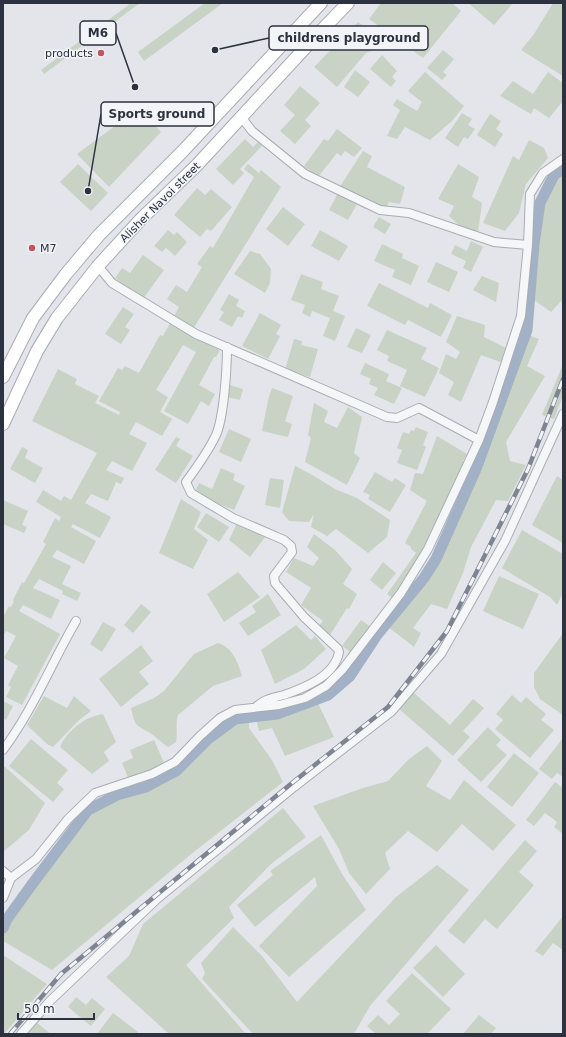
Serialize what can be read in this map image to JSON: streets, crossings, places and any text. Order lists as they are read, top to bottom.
{
  "streets": {
    "street": ["Alisher Navoi street"]
  },
  "places": [
    "childrens playground",
    "products",
    "М6",
    "Sports ground",
    "М7"
  ],
  "scale_bar": "50 m"
}
